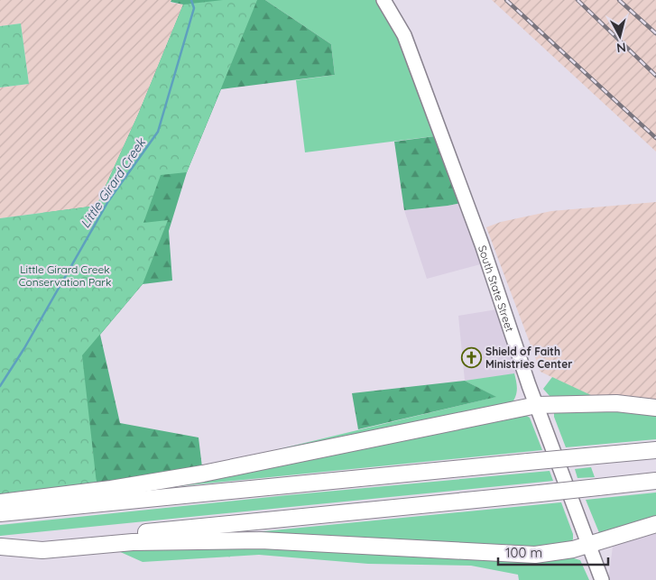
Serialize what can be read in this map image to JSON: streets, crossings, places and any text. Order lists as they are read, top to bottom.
{
  "streets": {
    "main road": ["South State Street"]
  },
  "water": ["Little Girard Creek"],
  "parks": ["Little Girard Creek Conservation Park"],
  "places": {
    "church": ["Shield of Faith Ministries Center"]
  },
  "scale_bar": "100 m",
  "north": "bottom"
}
